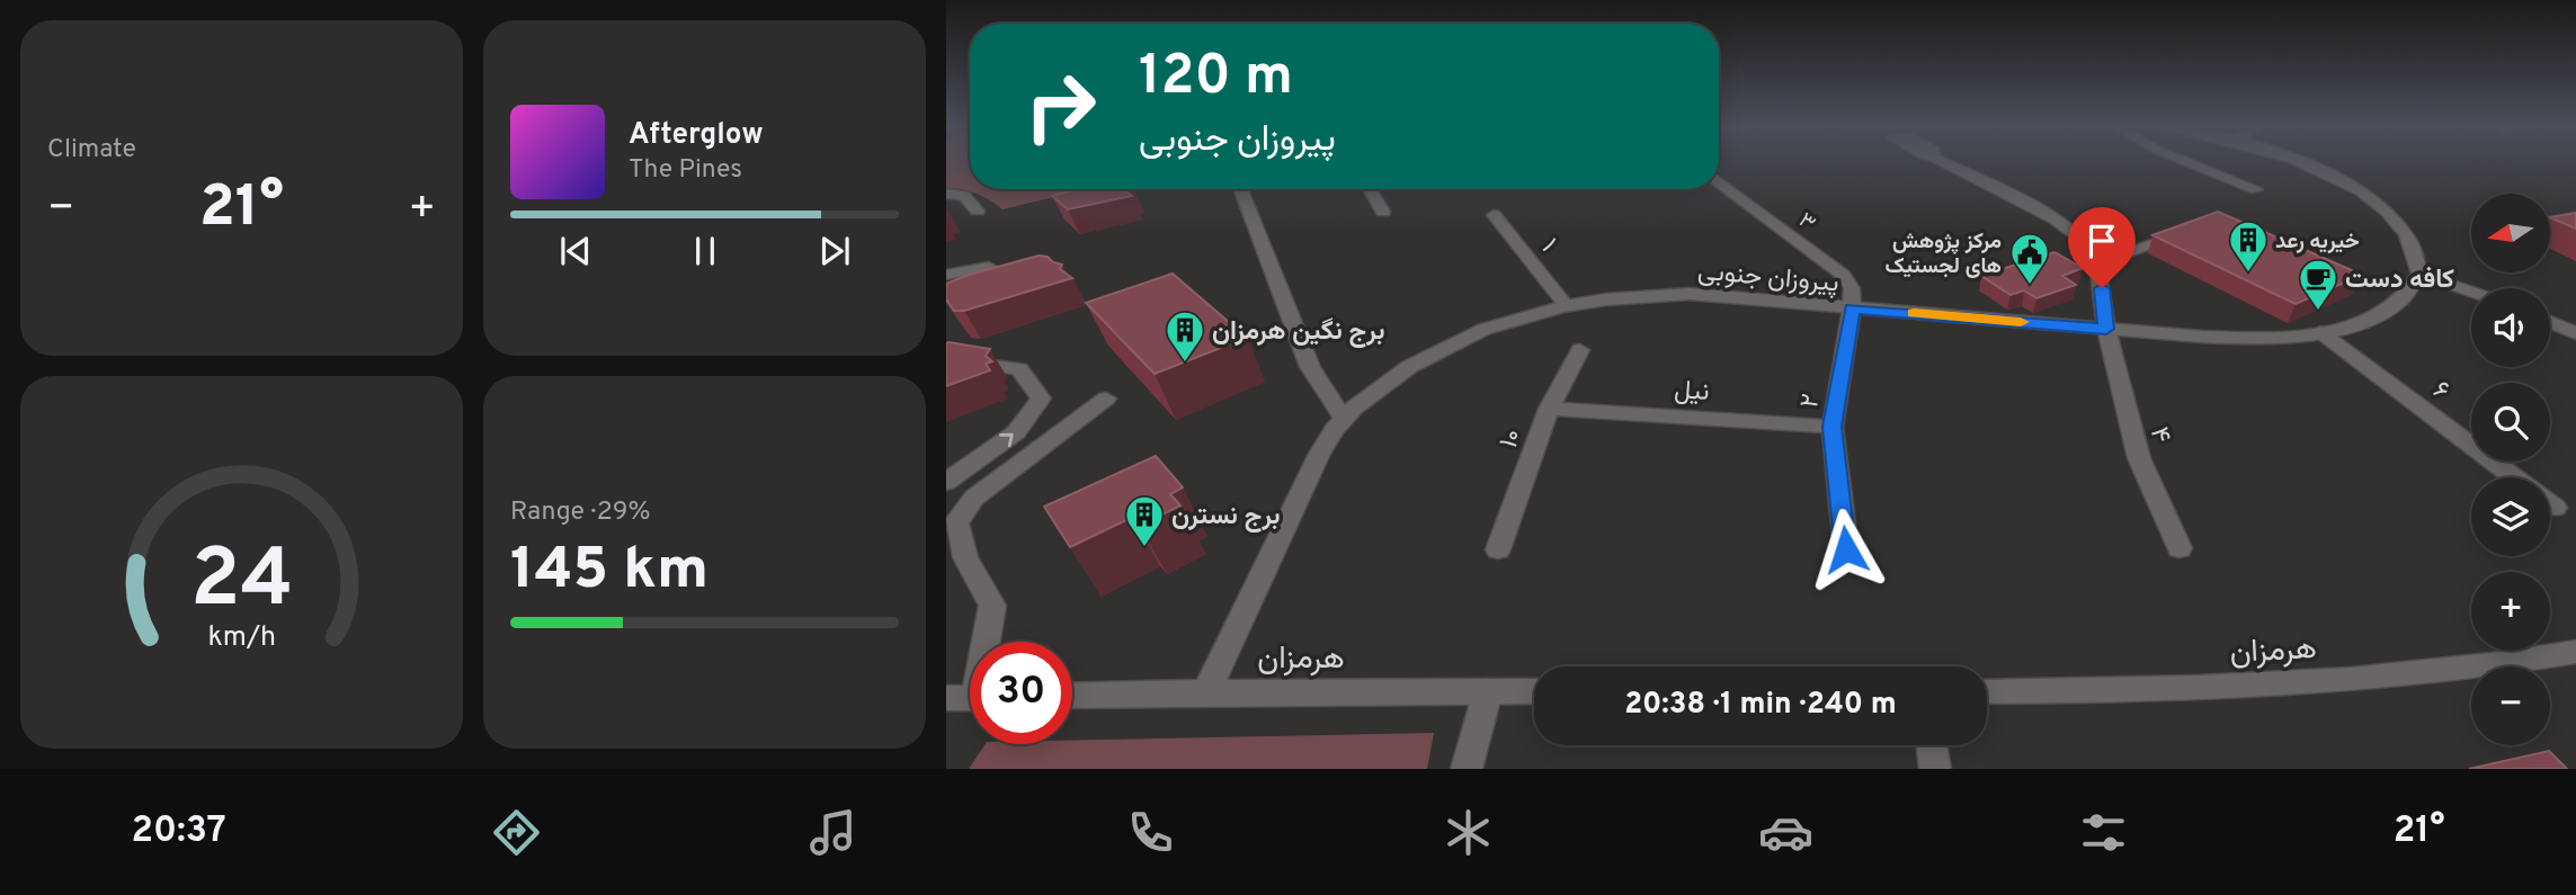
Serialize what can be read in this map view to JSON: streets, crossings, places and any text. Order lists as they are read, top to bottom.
{
  "streets": {
    "street": [
      "۳",
      "۱",
      "پیروزان جنوبی",
      "نیل",
      "۶",
      "۲",
      "۴",
      "۱۰",
      "هرمزان"
    ]
  },
  "crossings": [
    ["۳", "پیروزان جنوبی"],
    ["۳", "۲"],
    ["۱", "پیروزان جنوبی"],
    ["پیروزان جنوبی", "۶"],
    ["پیروزان جنوبی", "۲"],
    ["پیروزان جنوبی", "۴"],
    ["پیروزان جنوبی", "هرمزان"],
    ["نیل", "۲"],
    ["نیل", "۱۰"]
  ],
  "places": {
    "building": ["خیریه رعد", "برج نگین هرمزان", "برج نسترن"],
    "public building": ["مرکز پژوهش های لجستیک"],
    "cafe": ["کافه دست"]
  },
  "north": "left",
  "page": {
    "tile": [
      "Climate",
      ["Range · 29%", "145 km"]
    ],
    "turn": ["120 m", "پیروزان جنوبی"],
    "song": ["Afterglow", "The Pines"],
    "heat": ["−", "21°", "+"],
    "map_buttons": ["+", "−"],
    "limit": "30",
    "trip": "20:38 · 1 min · 240 m",
    "tabs": ["20:37", "21°"],
    "gauge": ["24", "km/h"]
  }
}
